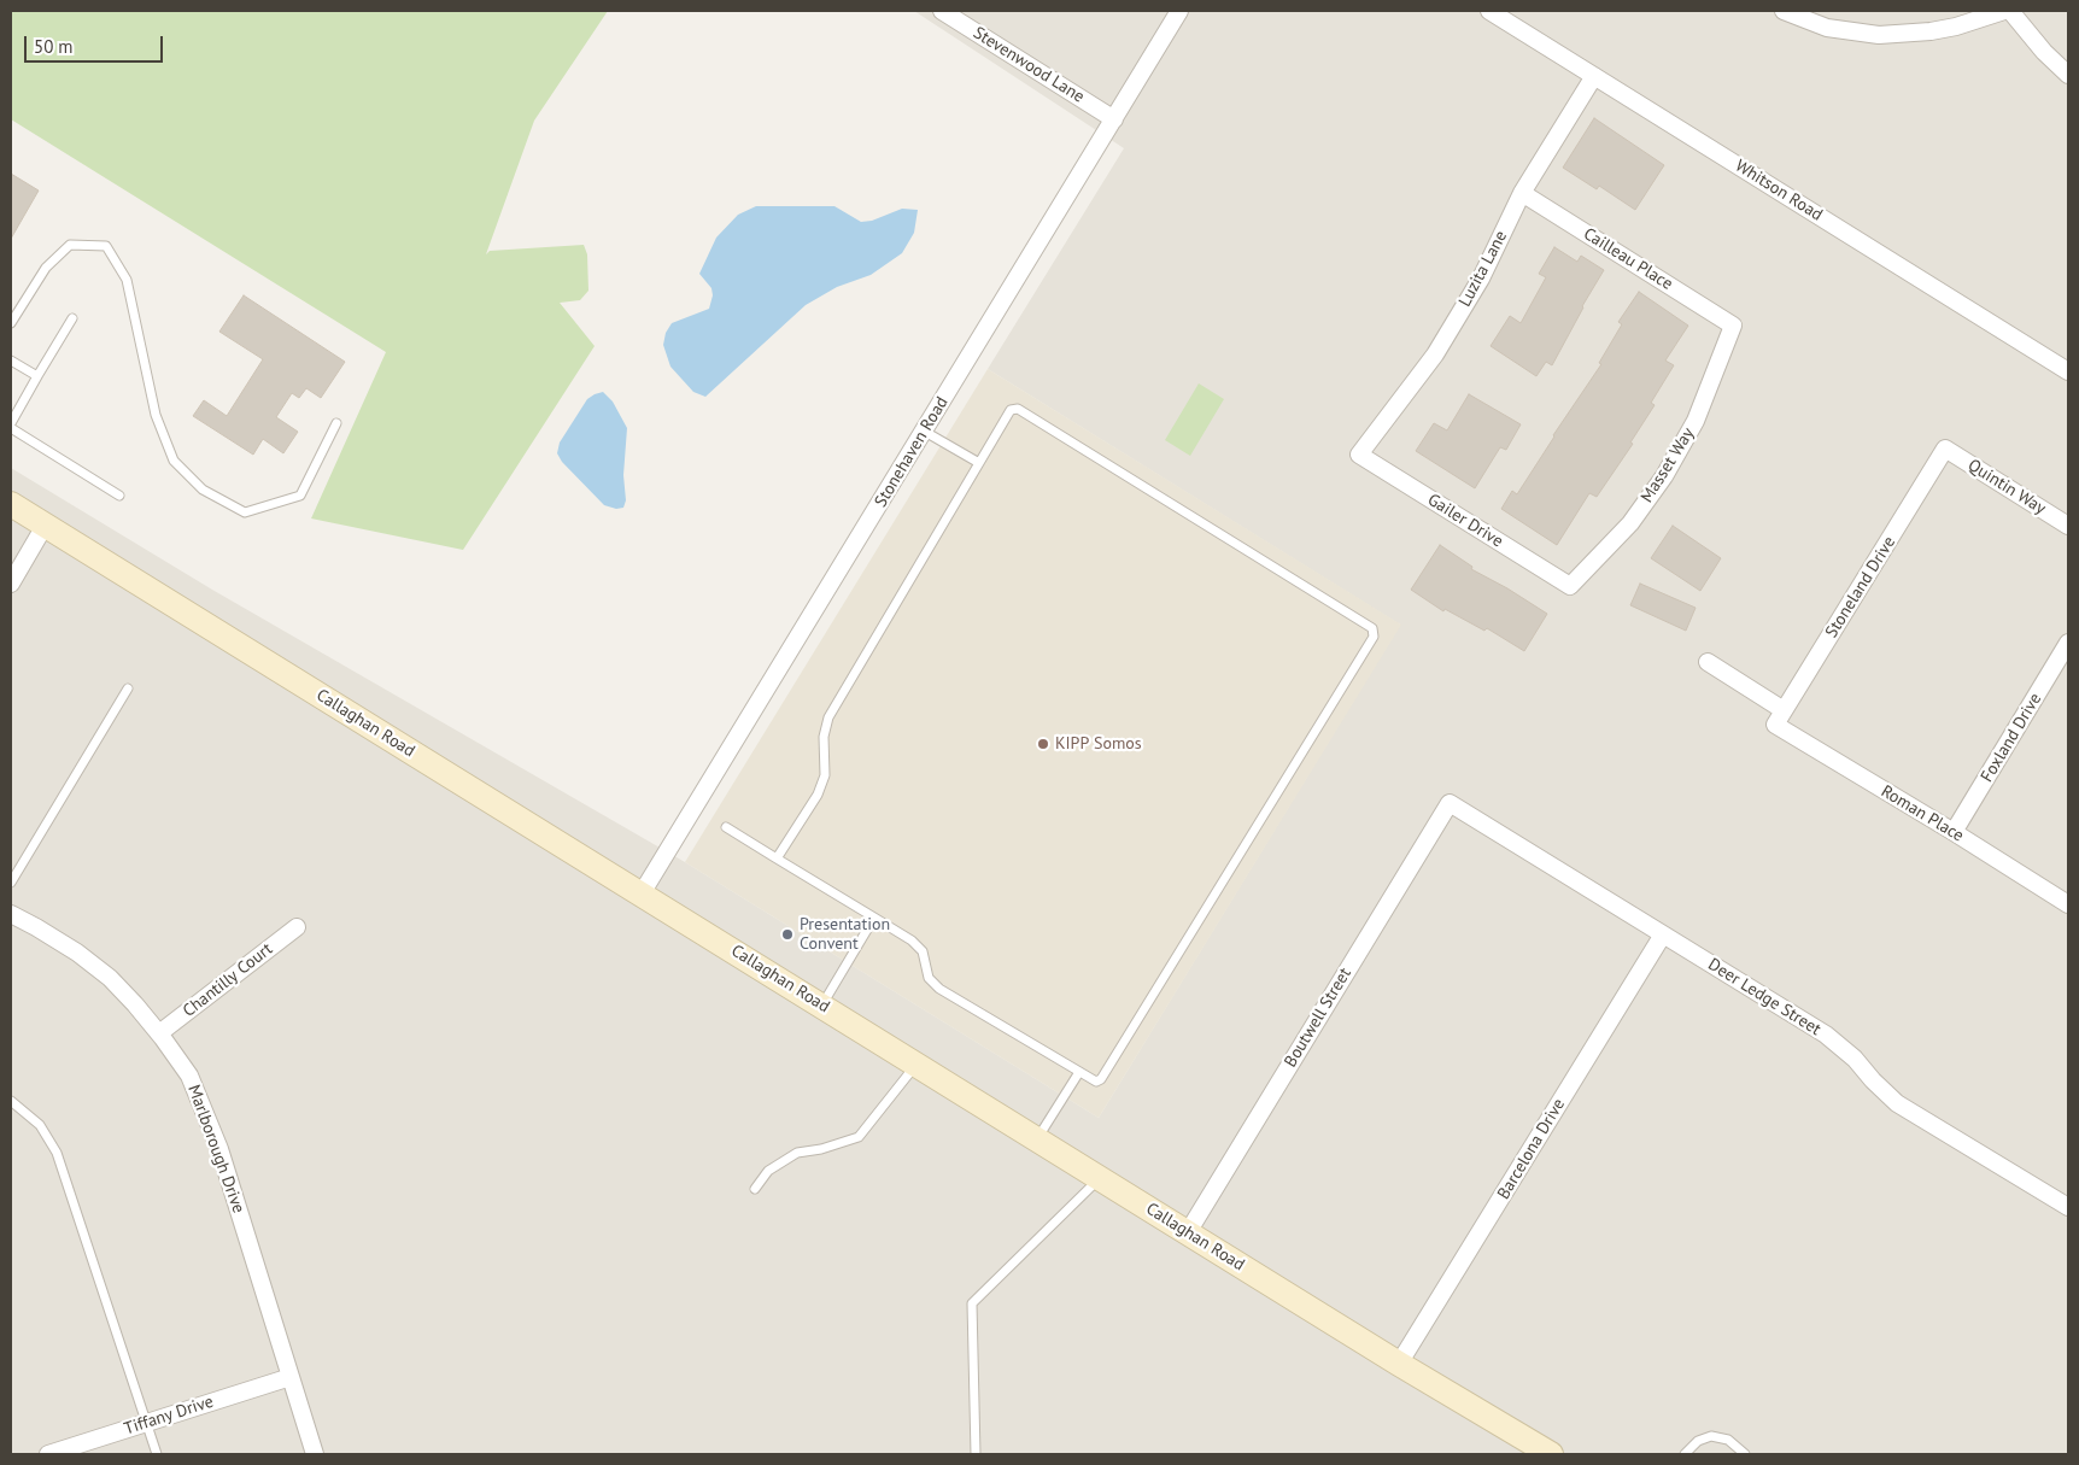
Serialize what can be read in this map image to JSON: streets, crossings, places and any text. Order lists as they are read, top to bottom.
{
  "streets": {
    "main road": ["Callaghan Road"],
    "street": [
      "Stevenwood Lane",
      "Whitson Road",
      "Cailleau Place",
      "Luzita Lane",
      "Stonehaven Road",
      "Masset Way",
      "Quintin Way",
      "Gailer Drive",
      "Stoneland Drive",
      "Foxland Drive",
      "Roman Place",
      "Chantilly Court",
      "Deer Ledge Street",
      "Boutwell Street",
      "Marlborough Drive",
      "Barcelona Drive",
      "Tiffany Drive"
    ]
  },
  "crossings": [
    ["Stevenwood Lane", "Stonehaven Road"],
    ["Whitson Road", "Luzita Lane"],
    ["Cailleau Place", "Luzita Lane"],
    ["Cailleau Place", "Masset Way"],
    ["Luzita Lane", "Gailer Drive"],
    ["Stonehaven Road", "Callaghan Road"],
    ["Masset Way", "Gailer Drive"],
    ["Quintin Way", "Stoneland Drive"],
    ["Stoneland Drive", "Roman Place"],
    ["Callaghan Road", "Boutwell Street"],
    ["Callaghan Road", "Barcelona Drive"],
    ["Foxland Drive", "Roman Place"],
    ["Chantilly Court", "Marlborough Drive"],
    ["Deer Ledge Street", "Boutwell Street"],
    ["Deer Ledge Street", "Barcelona Drive"],
    ["Marlborough Drive", "Tiffany Drive"]
  ],
  "places": ["KIPP Somos", "Presentation Convent"],
  "scale_bar": "50 m"
}
